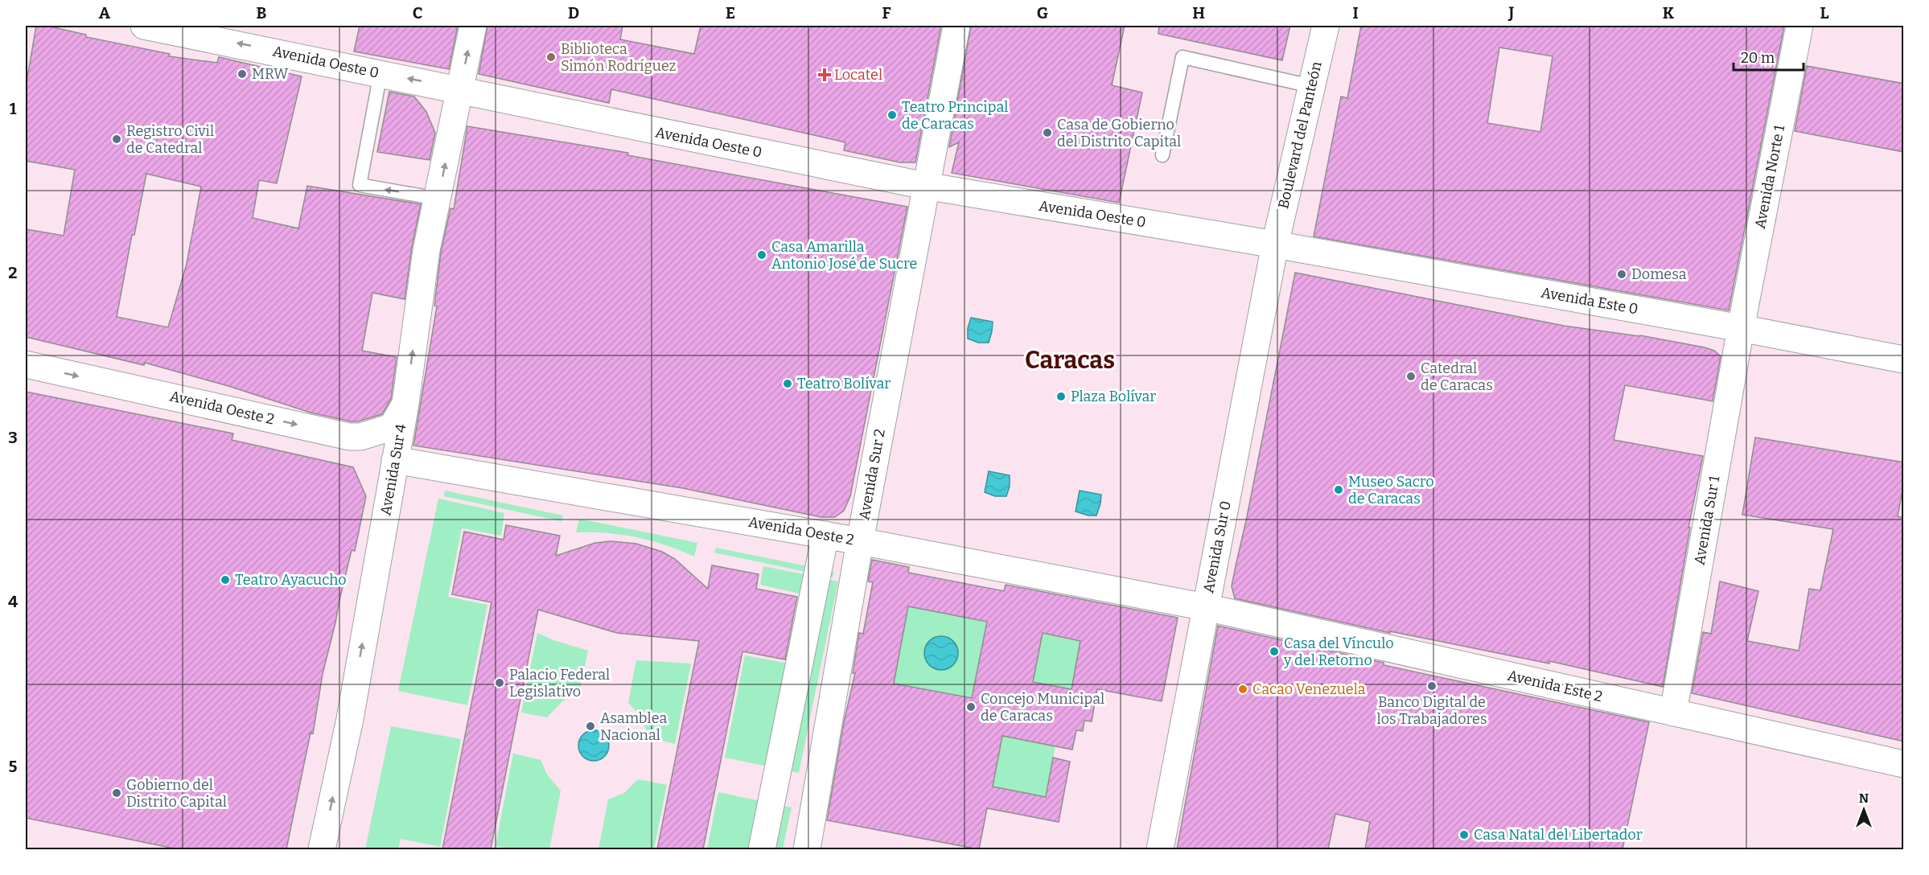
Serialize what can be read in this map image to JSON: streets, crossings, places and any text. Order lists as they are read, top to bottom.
{
  "streets": {
    "street": [
      "Avenida Oeste 0",
      "Boulevard del Panteón",
      "Avenida Norte 1",
      "Avenida Este 0",
      "Avenida Oeste 2",
      "Avenida Sur 4",
      "Avenida Sur 2",
      "Avenida Sur 1",
      "Avenida Sur 0",
      "Avenida Este 2"
    ]
  },
  "crossings": [
    ["Avenida Oeste 0", "Boulevard del Panteón"],
    ["Avenida Oeste 0", "Avenida Este 0"],
    ["Avenida Oeste 0", "Avenida Sur 4"],
    ["Avenida Oeste 0", "Avenida Sur 2"],
    ["Avenida Oeste 0", "Avenida Sur 0"],
    ["Boulevard del Panteón", "Avenida Este 0"],
    ["Boulevard del Panteón", "Avenida Sur 0"],
    ["Avenida Norte 1", "Avenida Este 0"],
    ["Avenida Norte 1", "Avenida Sur 1"],
    ["Avenida Este 0", "Avenida Sur 1"],
    ["Avenida Este 0", "Avenida Sur 0"],
    ["Avenida Oeste 2", "Avenida Sur 4"],
    ["Avenida Oeste 2", "Avenida Sur 2"],
    ["Avenida Oeste 2", "Avenida Sur 0"],
    ["Avenida Oeste 2", "Avenida Este 2"],
    ["Avenida Sur 1", "Avenida Este 2"],
    ["Avenida Sur 0", "Avenida Este 2"]
  ],
  "one_way": ["Avenida Sur 4"],
  "districts": ["Caracas"],
  "places": {
    "other": [
      "Biblioteca Simón Rodríguez",
      "MRW",
      "Teatro Principal de Caracas",
      "Casa de Gobierno del Distrito Capital",
      "Registro Civil de Catedral",
      "Casa Amarilla Antonio José de Sucre",
      "Domesa",
      "Catedral de Caracas",
      "Teatro Bolívar",
      "Plaza Bolívar",
      "Museo Sacro de Caracas",
      "Teatro Ayacucho",
      "Casa del Vínculo y del Retorno",
      "Palacio Federal Legislativo",
      "Banco Digital de los Trabajadores",
      "Cacao Venezuela",
      "Concejo Municipal de Caracas",
      "Asamblea Nacional",
      "Gobierno del Distrito Capital",
      "Casa Natal del Libertador"
    ],
    "health": ["Locatel"]
  },
  "scale_bar": "20 m",
  "north": "top",
  "grid": {
    "columns": [
      "A",
      "B",
      "C",
      "D",
      "E",
      "F",
      "G",
      "H",
      "I",
      "J",
      "K",
      "L"
    ],
    "rows": [
      "1",
      "2",
      "3",
      "4",
      "5"
    ]
  }
}
